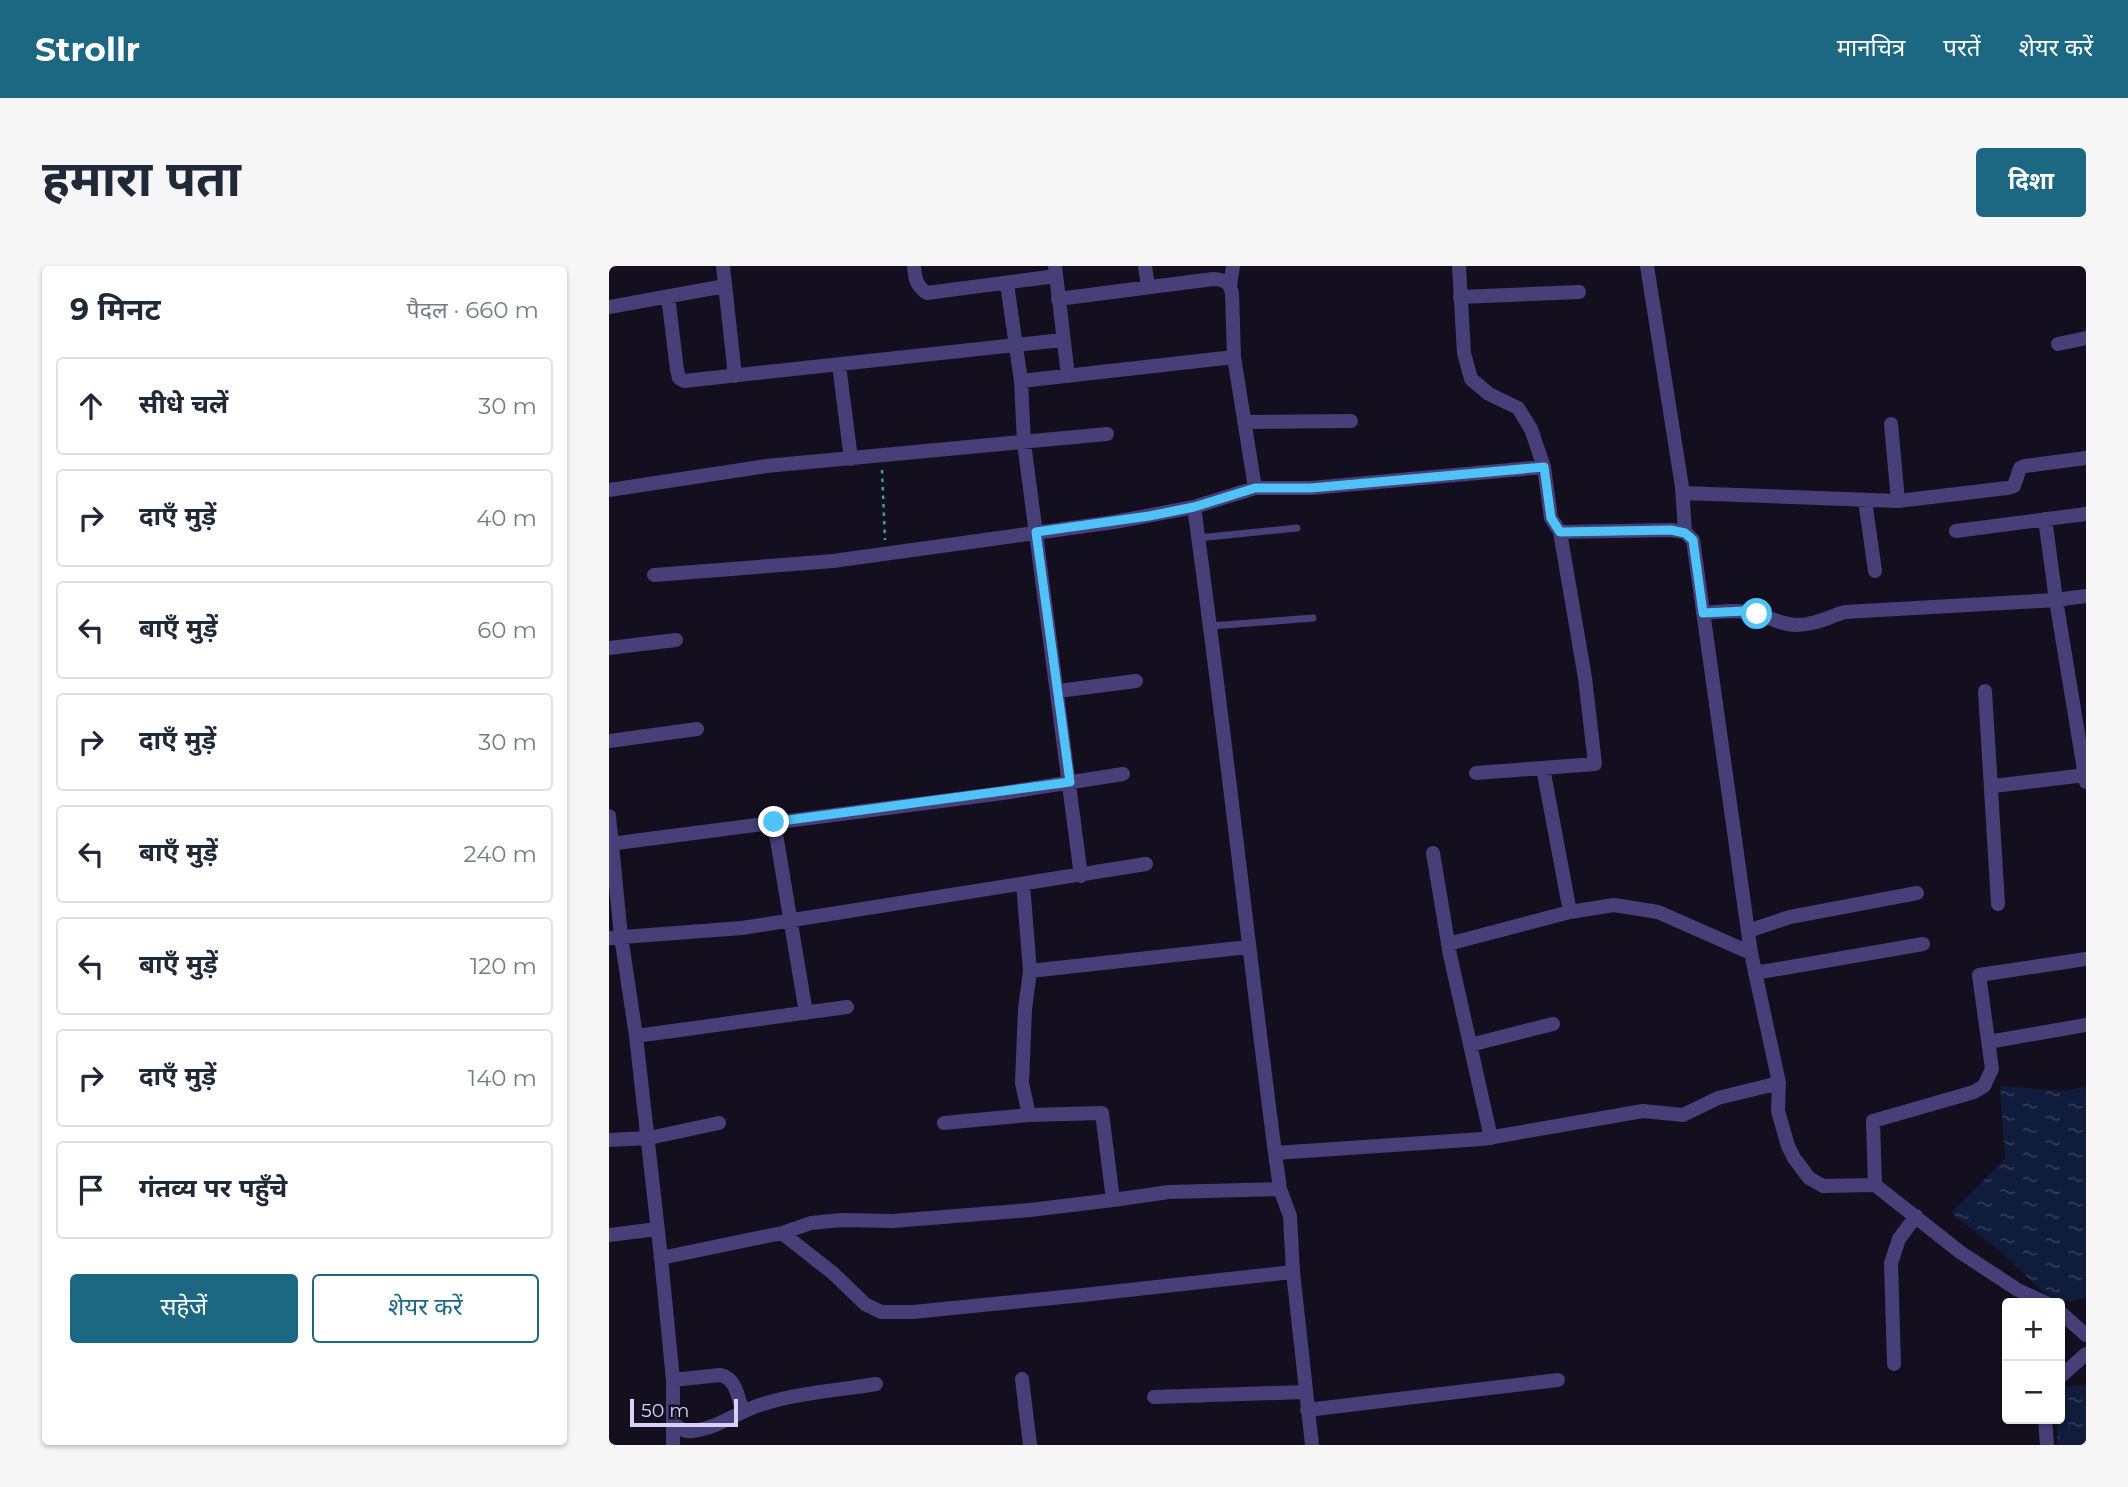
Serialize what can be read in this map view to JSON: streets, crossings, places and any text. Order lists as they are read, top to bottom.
{
  "scale_bar": "50 m",
  "page": {
    "header": "Strollr",
    "nav": ["मानचित्र", "परतें", "शेयर करें"],
    "buttons": [
      "दिशा",
      ["सहेजें", "शेयर करें"]
    ],
    "title": "हमारा पता",
    "heading": ["9 मिनट", "पैदल · 660 m"],
    "list": [
      ["सीधे चलें", "30 m"],
      ["दाएँ मुड़ें", "40 m"],
      ["बाएँ मुड़ें", "60 m"],
      ["दाएँ मुड़ें", "30 m"],
      ["बाएँ मुड़ें", "240 m"],
      ["बाएँ मुड़ें", "120 m"],
      ["दाएँ मुड़ें", "140 m"],
      "गंतव्य पर पहुँचे"
    ],
    "map_buttons": ["+", "−"],
    "scale": "50 m"
  }
}
